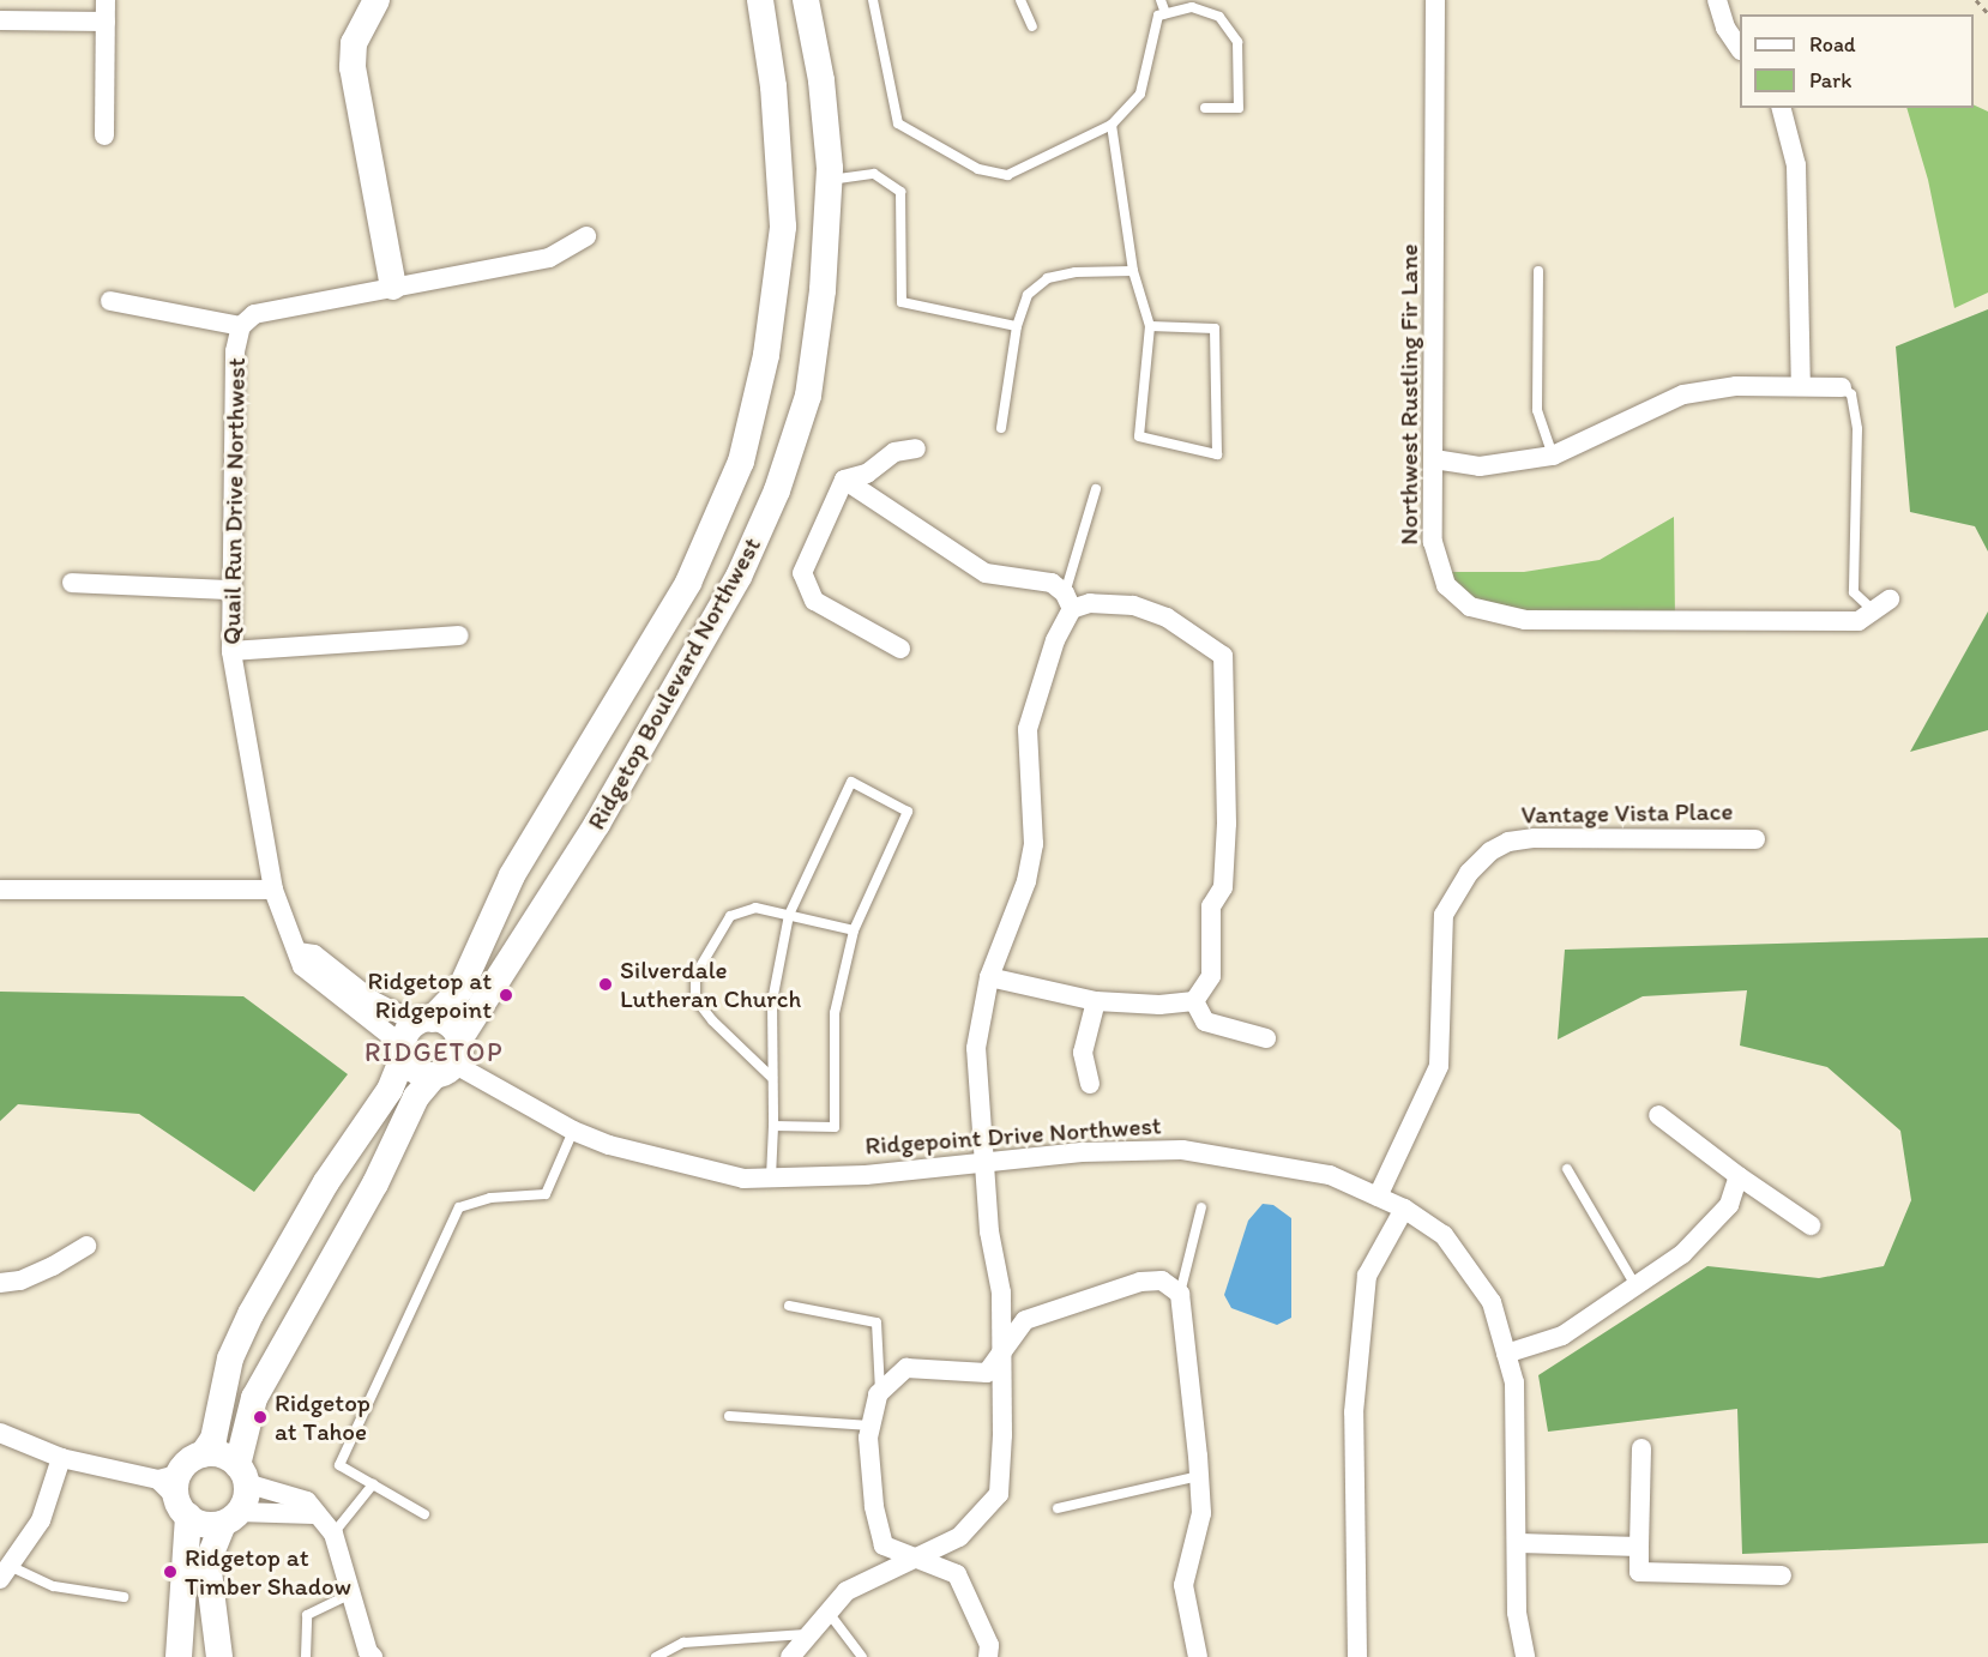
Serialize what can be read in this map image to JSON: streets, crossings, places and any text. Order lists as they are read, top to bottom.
{
  "streets": {
    "main road": ["Ridgetop Boulevard Northwest"],
    "street": [
      "Northwest Rustling Fir Lane",
      "Quail Run Drive Northwest",
      "Vantage Vista Place",
      "Ridgepoint Drive Northwest"
    ]
  },
  "crossings": [
    ["Quail Run Drive Northwest", "Ridgetop Boulevard Northwest"],
    ["Ridgetop Boulevard Northwest", "Ridgepoint Drive Northwest"],
    ["Vantage Vista Place", "Ridgepoint Drive Northwest"]
  ],
  "districts": ["RIDGETOP"],
  "places": [
    "Silverdale Lutheran Church",
    "Ridgetop at Ridgepoint",
    "Ridgetop at Tahoe",
    "Ridgetop at Timber Shadow"
  ],
  "legend": ["Road", "Park"]
}
